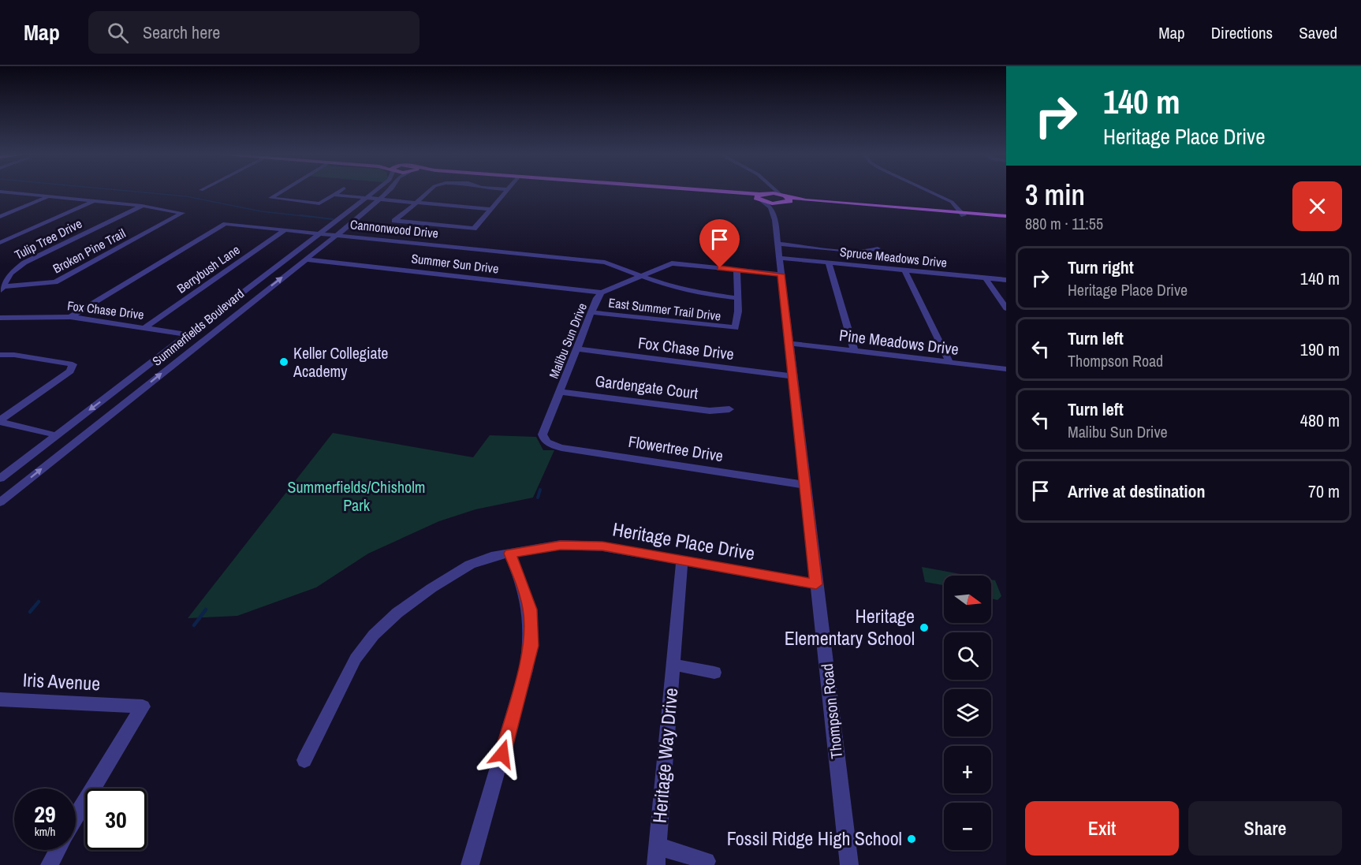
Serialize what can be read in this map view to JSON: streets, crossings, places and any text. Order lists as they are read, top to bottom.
{
  "streets": {
    "street": [
      "Cannonwood Drive",
      "Tulip Tree Drive",
      "Broken Pine Trail",
      "Spruce Meadows Drive",
      "Summer Sun Drive",
      "Berrybush Lane",
      "East Summer Trail Drive",
      "Fox Chase Drive",
      "Summerfields Boulevard",
      "Malibu Sun Drive",
      "Pine Meadows Drive",
      "Gardengate Court",
      "Flowertree Drive",
      "Heritage Place Drive",
      "Iris Avenue",
      "Thompson Road",
      "Heritage Way Drive"
    ]
  },
  "crossings": [
    ["Cannonwood Drive", "Berrybush Lane"],
    ["Cannonwood Drive", "East Summer Trail Drive"],
    ["Cannonwood Drive", "Fox Chase Drive"],
    ["Cannonwood Drive", "Summerfields Boulevard"],
    ["Cannonwood Drive", "Malibu Sun Drive"],
    ["Tulip Tree Drive", "Broken Pine Trail"],
    ["Spruce Meadows Drive", "Thompson Road"],
    ["Summer Sun Drive", "Summerfields Boulevard"],
    ["Summer Sun Drive", "Malibu Sun Drive"],
    ["Berrybush Lane", "Fox Chase Drive"],
    ["East Summer Trail Drive", "Malibu Sun Drive"],
    ["Fox Chase Drive", "Summerfields Boulevard"],
    ["Fox Chase Drive", "Malibu Sun Drive"],
    ["Fox Chase Drive", "Thompson Road"],
    ["Malibu Sun Drive", "Gardengate Court"],
    ["Malibu Sun Drive", "Flowertree Drive"],
    ["Malibu Sun Drive", "Thompson Road"],
    ["Pine Meadows Drive", "Thompson Road"],
    ["Flowertree Drive", "Thompson Road"],
    ["Heritage Place Drive", "Thompson Road"],
    ["Heritage Place Drive", "Heritage Way Drive"]
  ],
  "parks": ["Summerfields/Chisholm Park"],
  "places": ["Keller Collegiate Academy", "Heritage Elementary School", "Fossil Ridge High School"],
  "north": "right",
  "page": {
    "header": "Map",
    "search": "Search here",
    "nav": ["Map", "Directions", "Saved"],
    "turn": ["140 m", "Heritage Place Drive"],
    "heading": ["3 min", "880 m · 11:55"],
    "list": [
      {
        "name": "Turn right",
        "note": "Heritage Place Drive",
        "value": "140 m"
      },
      {
        "name": "Turn left",
        "note": "Thompson Road",
        "value": "190 m"
      },
      {
        "name": "Turn left",
        "note": "Malibu Sun Drive",
        "value": "480 m"
      },
      {
        "name": "Arrive at destination",
        "value": "70 m"
      }
    ],
    "map_buttons": ["+", "−"],
    "speed": "29 km/h",
    "limit": "30",
    "buttons": ["Exit", "Share"]
  }
}
